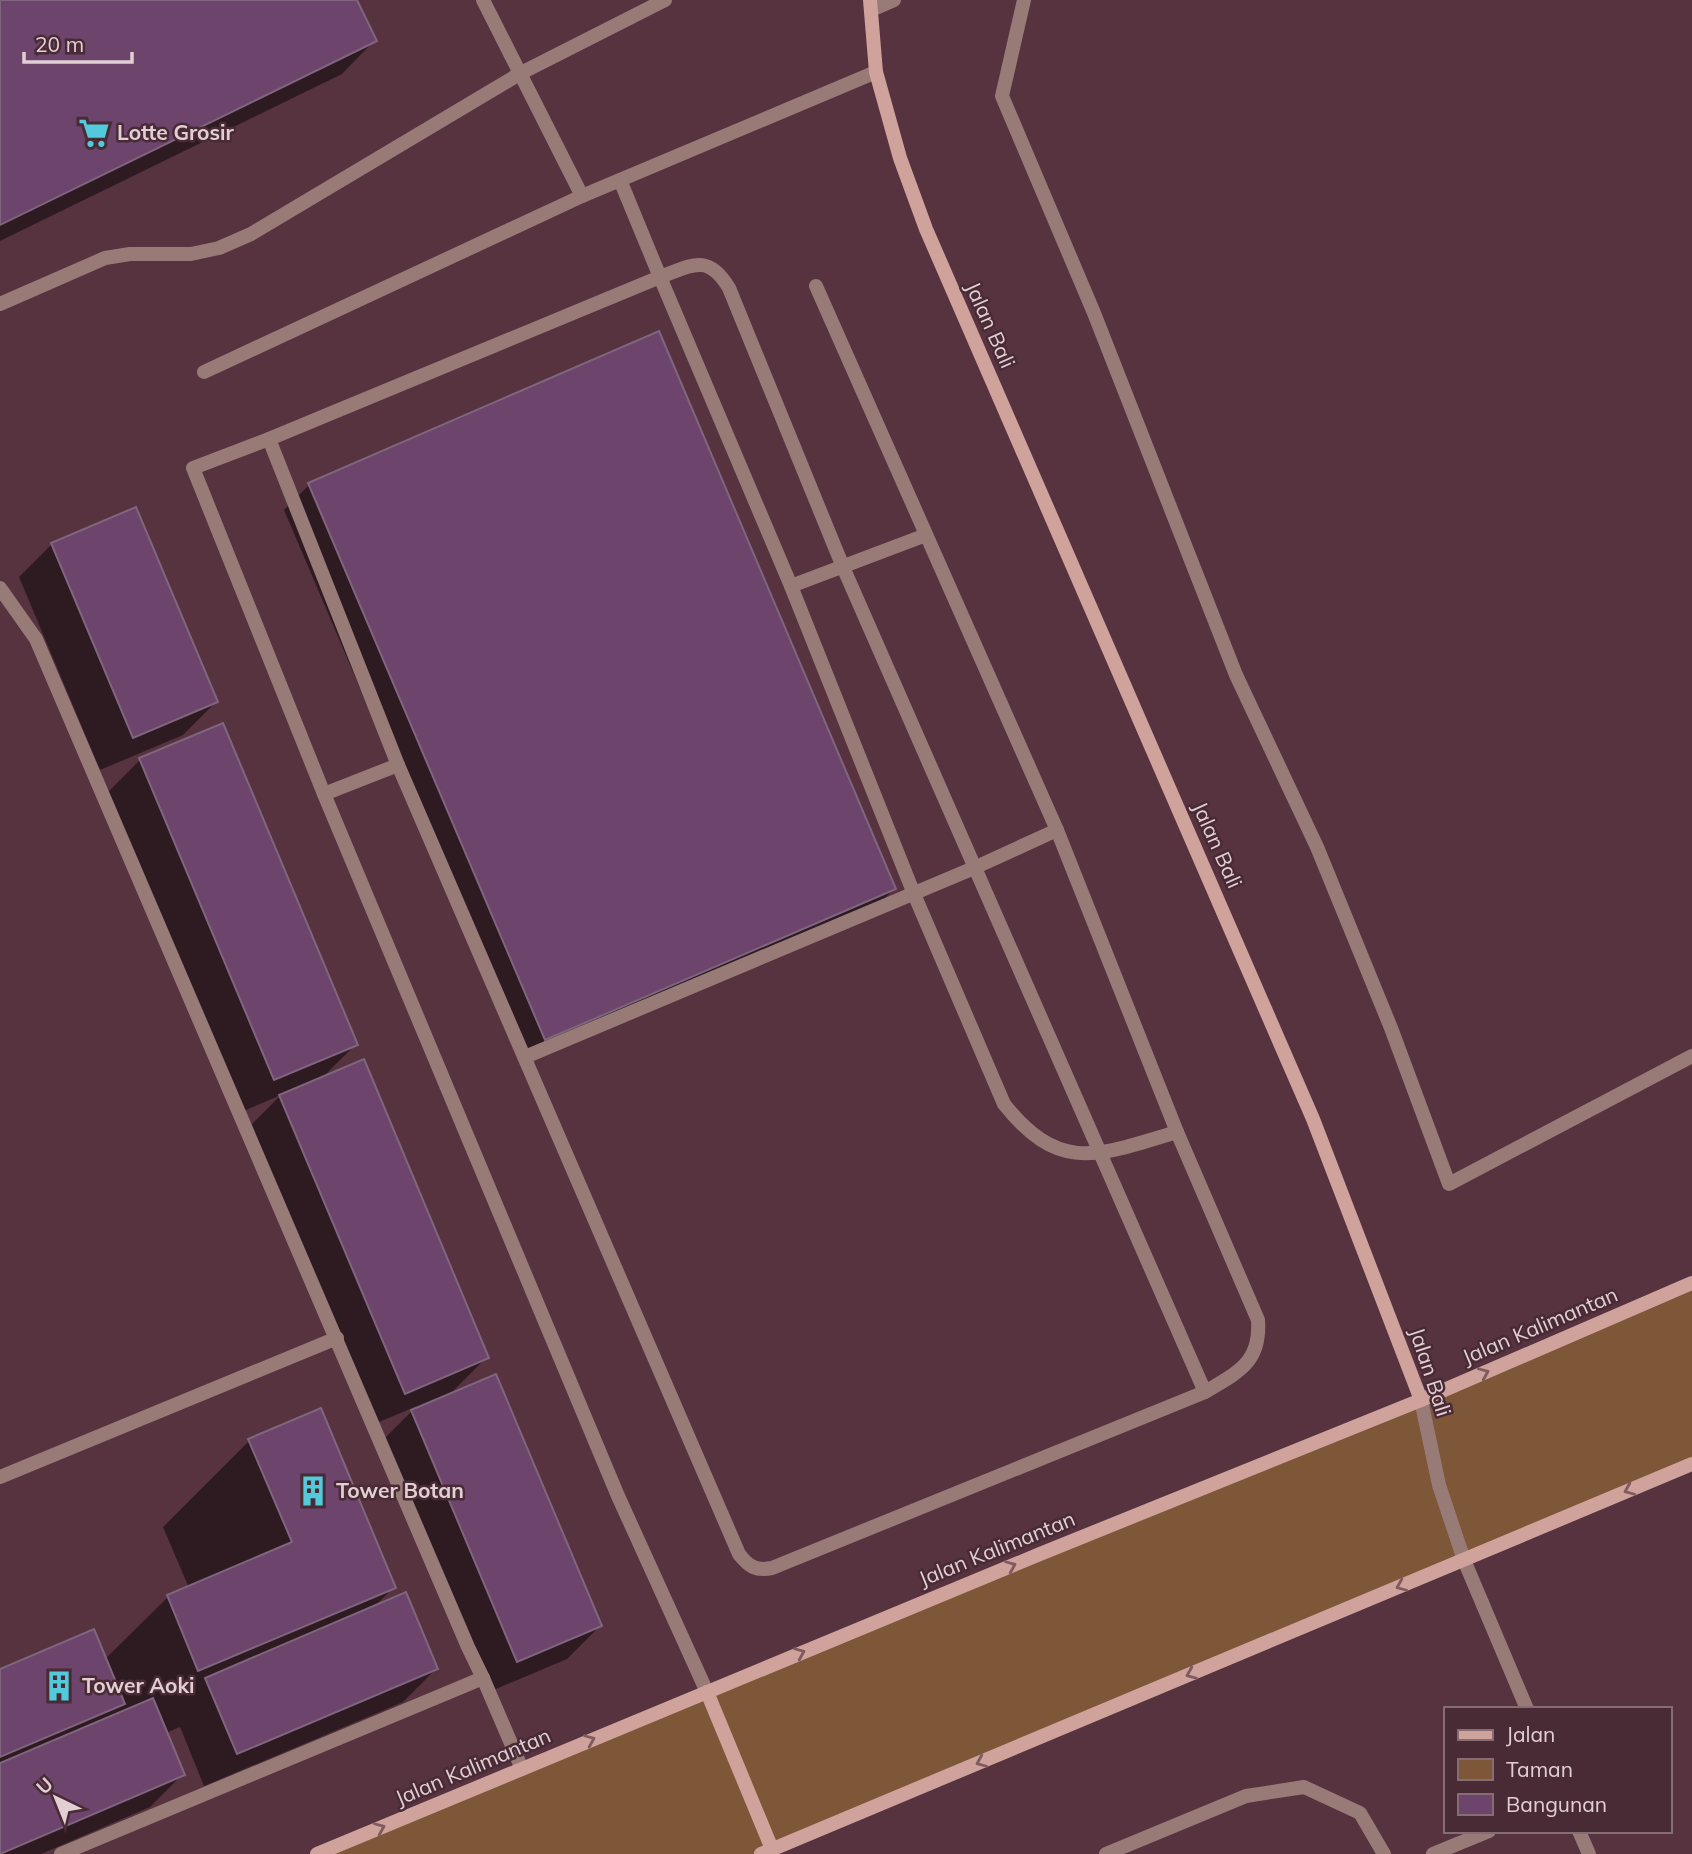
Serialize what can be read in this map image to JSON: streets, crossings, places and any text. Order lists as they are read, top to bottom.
{
  "streets": {
    "street": ["Jalan Bali", "Jalan Kalimantan"]
  },
  "crossings": [
    ["Jalan Bali", "Jalan Kalimantan"]
  ],
  "one_way": ["Jalan Kalimantan"],
  "places": {
    "supermarket": ["Lotte Grosir"],
    "building": ["Tower Botan", "Tower Aoki"]
  },
  "legend": ["Jalan", "Taman", "Bangunan"],
  "scale_bar": "20 m",
  "north": "top left"
}
